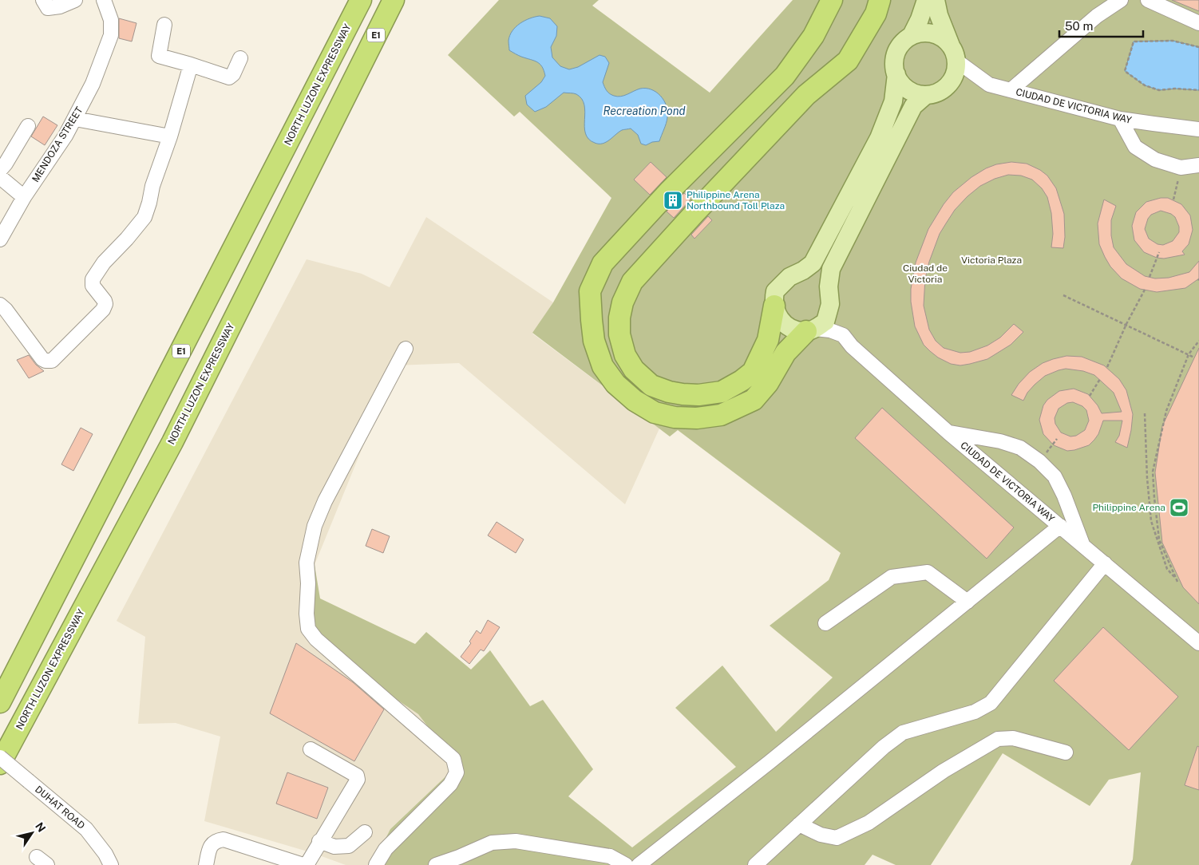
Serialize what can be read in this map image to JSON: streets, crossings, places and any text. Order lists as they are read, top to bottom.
{
  "streets": {
    "highway": ["E1", "NORTH LUZON EXPRESSWAY"],
    "street": ["CIUDAD DE VICTORIA WAY", "MENDOZA STREET", "DUHAT ROAD"]
  },
  "water": ["Recreation Pond"],
  "parks": ["Victoria Plaza", "Ciudad de Victoria"],
  "places": {
    "building": ["Philippine Arena Northbound Toll Plaza"],
    "sports": ["Philippine Arena"]
  },
  "scale_bar": "50 m",
  "north": "top right"
}
